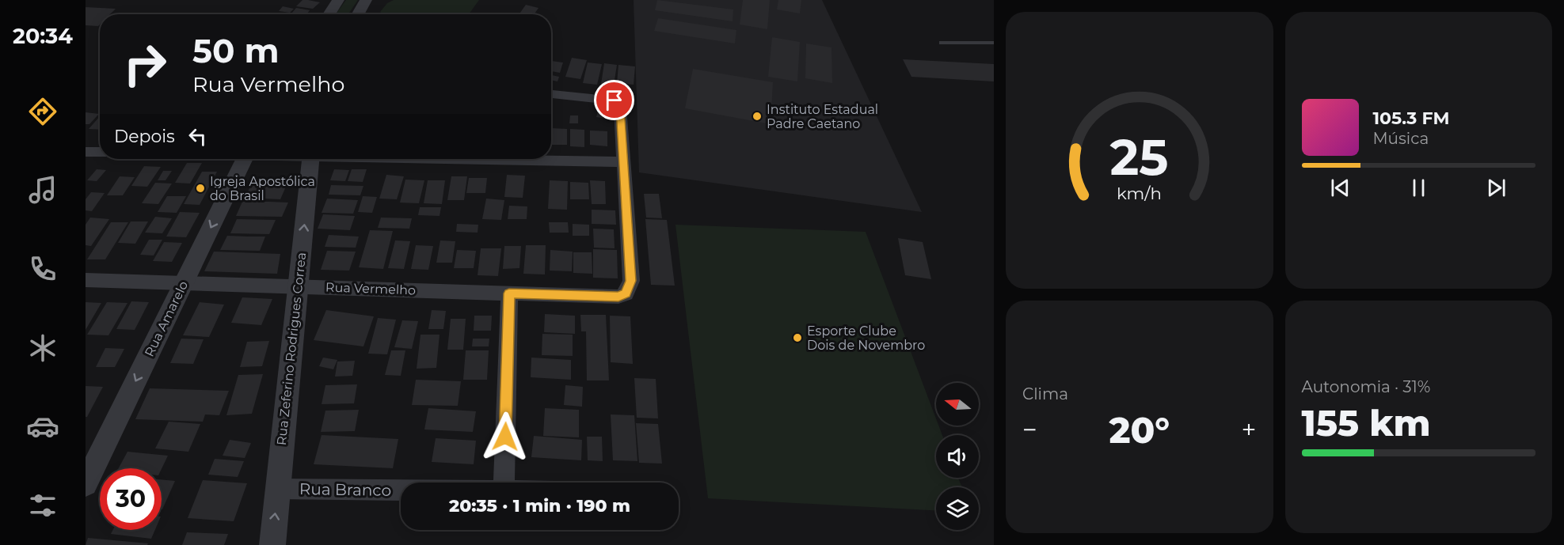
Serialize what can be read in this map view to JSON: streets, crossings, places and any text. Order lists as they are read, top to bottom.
{
  "streets": {
    "street": [
      "Rua Vermelho",
      "Rua Amarelo",
      "Rua Zeferino Rodrigues Correa",
      "Rua Branco"
    ]
  },
  "crossings": [
    ["Rua Vermelho", "Rua Amarelo"],
    ["Rua Vermelho", "Rua Zeferino Rodrigues Correa"],
    ["Rua Zeferino Rodrigues Correa", "Rua Branco"]
  ],
  "one_way": ["Rua Amarelo", "Rua Zeferino Rodrigues Correa"],
  "places": ["Instituto Estadual Padre Caetano", "Igreja Apostólica do Brasil", "Esporte Clube Dois de Novembro"],
  "north": "left",
  "page": {
    "tabs": "20:34",
    "turn": ["50 m", "Rua Vermelho"],
    "song": ["105.3 FM", "Música"],
    "then": "Depois",
    "tile": [
      "Clima",
      ["Autonomia · 31%", "155 km"]
    ],
    "heat": ["−", "20°", "+"],
    "limit": "30",
    "trip": "20:35 · 1 min · 190 m",
    "gauge": ["25", "km/h"]
  }
}
